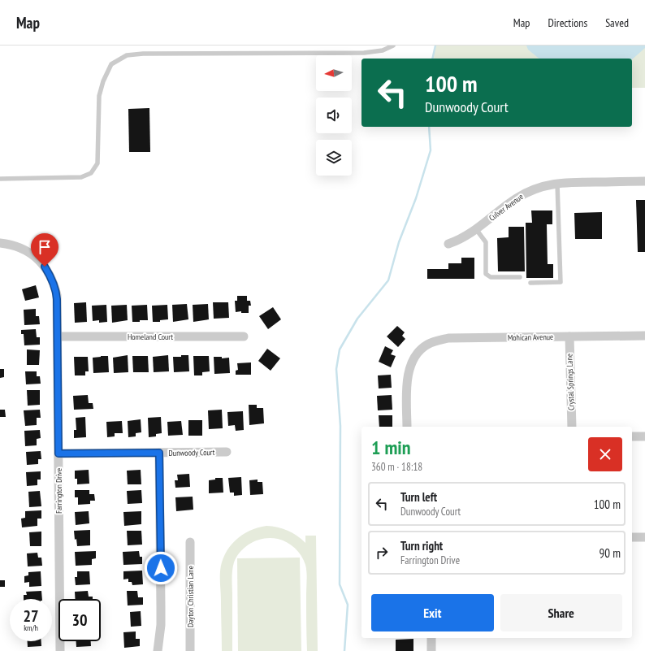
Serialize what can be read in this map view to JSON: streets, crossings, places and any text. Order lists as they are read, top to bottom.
{
  "streets": {
    "street": [
      "Culver Avenue",
      "Homeland Court",
      "Mohican Avenue",
      "Crystal Springs Lane",
      "Dunwoody Court",
      "Farrington Drive",
      "Dayton Christian Lane"
    ]
  },
  "crossings": [
    ["Homeland Court", "Farrington Drive"],
    ["Mohican Avenue", "Crystal Springs Lane"],
    ["Dunwoody Court", "Farrington Drive"]
  ],
  "north": "left",
  "page": {
    "header": "Map",
    "nav": ["Map", "Directions", "Saved"],
    "turn": ["100 m", "Dunwoody Court"],
    "heading": ["1 min", "360 m · 18:18"],
    "list": [
      {
        "name": "Turn left",
        "note": "Dunwoody Court",
        "value": "100 m"
      },
      {
        "name": "Turn right",
        "note": "Farrington Drive",
        "value": "90 m"
      }
    ],
    "buttons": ["Exit", "Share"],
    "speed": "27 km/h",
    "limit": "30"
  }
}
